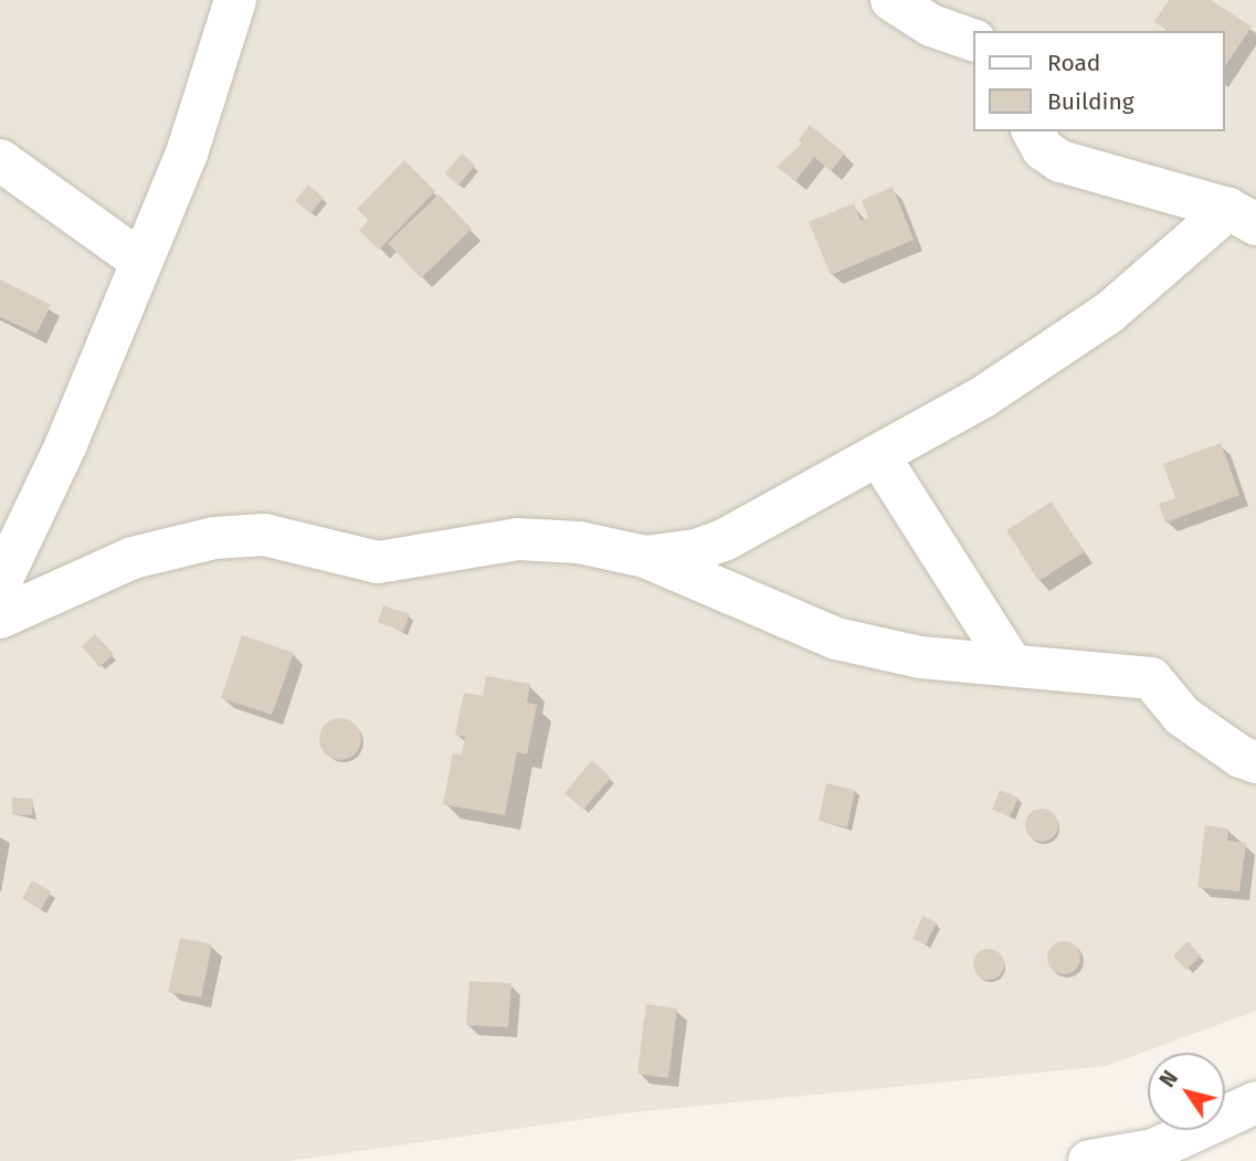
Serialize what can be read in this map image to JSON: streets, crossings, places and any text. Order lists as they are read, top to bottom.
{
  "legend": ["Road", "Building"],
  "north": "top left"
}
